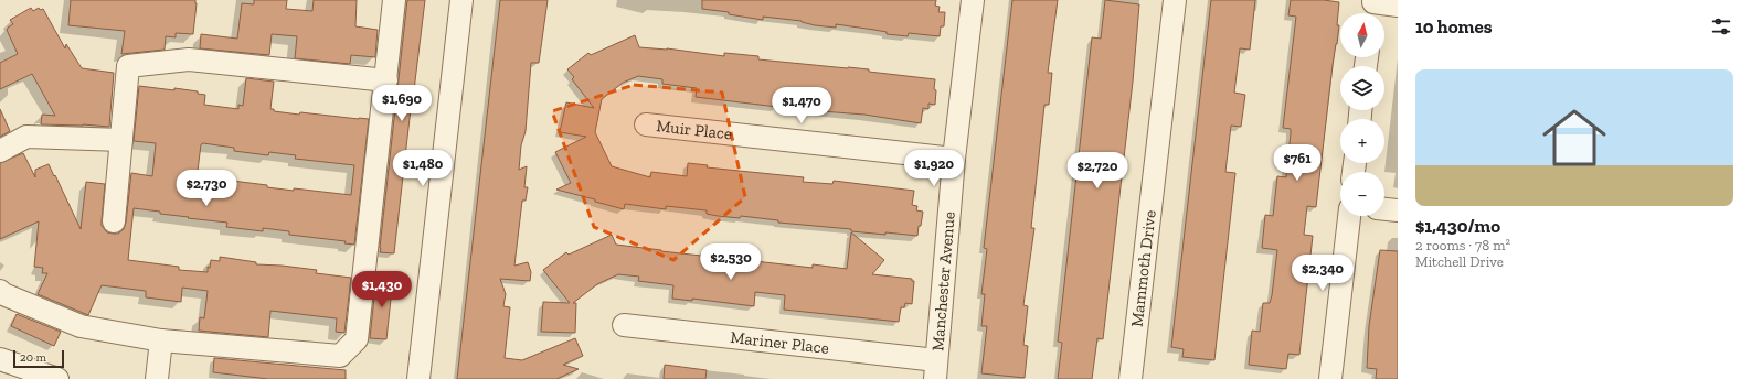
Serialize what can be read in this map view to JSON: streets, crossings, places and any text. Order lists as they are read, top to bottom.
{
  "streets": {
    "street": [
      "Muir Place",
      "Mammoth Drive",
      "Manchester Avenue",
      "Mariner Place"
    ]
  },
  "crossings": [
    ["Muir Place", "Manchester Avenue"],
    ["Manchester Avenue", "Mariner Place"]
  ],
  "scale_bar": "20 m",
  "north": "top",
  "page": {
    "heading": "10 homes",
    "map_buttons": ["+", "−"],
    "list": [
      {
        "name": "$1,430/mo",
        "note": "2 rooms · 78 m² · Mitchell Drive"
      }
    ],
    "price": [
      "$1,690",
      "$1,470",
      "$761",
      "$1,480",
      "$1,920",
      "$2,720",
      "$2,730",
      "$2,530",
      "$2,340",
      "$1,430"
    ],
    "scale": "20 m"
  }
}
